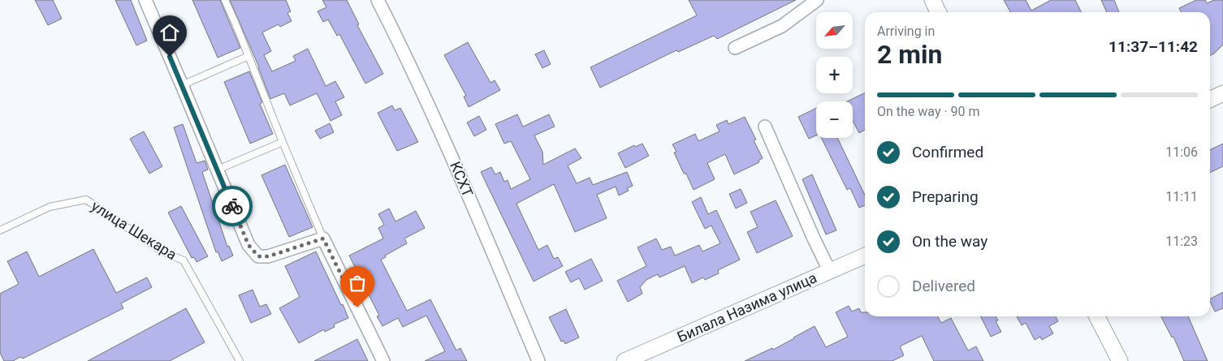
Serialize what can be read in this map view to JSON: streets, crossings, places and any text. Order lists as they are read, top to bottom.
{
  "streets": {
    "street": ["КСХТ", "Билала Назима улица"],
    "lane": ["улица Шекара"]
  },
  "north": "bottom left",
  "page": {
    "map_buttons": ["+", "−"],
    "heading": ["2 min", "Arriving in", "11:37–11:42"],
    "bar": "On the way · 90 m",
    "list": [
      ["Confirmed", "11:06"],
      ["Preparing", "11:11"],
      ["On the way", "11:23"],
      "Delivered"
    ]
  }
}
